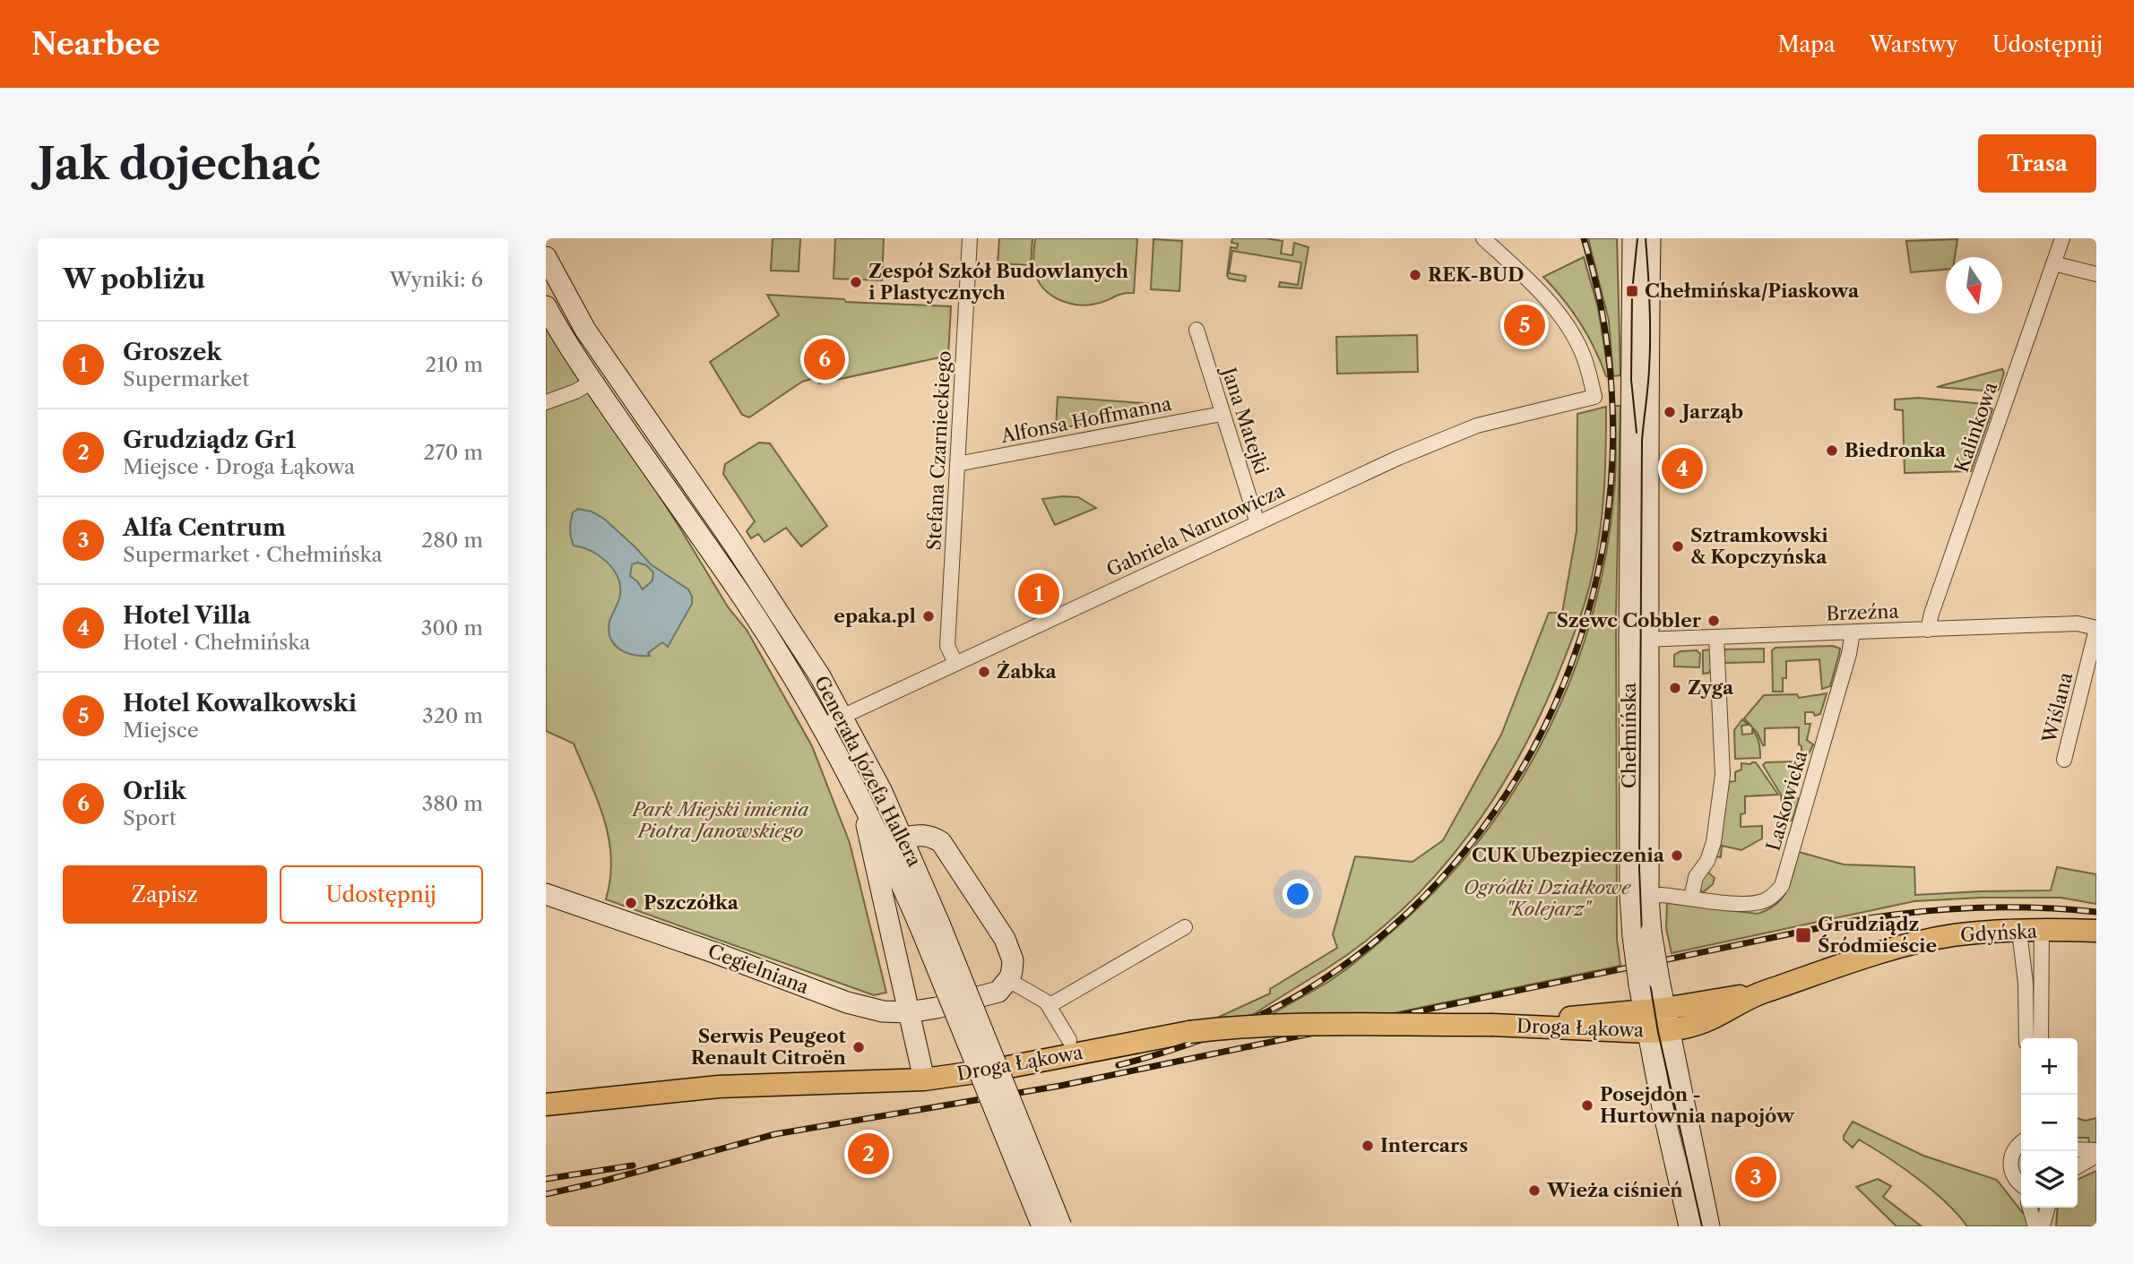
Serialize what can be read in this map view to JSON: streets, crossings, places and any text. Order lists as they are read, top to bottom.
{
  "streets": {
    "main road": [
      "Chełmińska",
      "Generała Józefa Hallera",
      "Gdyńska",
      "Cegielniana",
      "Droga Łąkowa"
    ],
    "street": [
      "Alfonsa Hoffmanna",
      "Jana Matejki",
      "Kalinkowa",
      "Stefana Czarnieckiego",
      "Gabriela Narutowicza",
      "Brzeźna",
      "Wiślana",
      "Laskowicka"
    ]
  },
  "crossings": [
    ["Alfonsa Hoffmanna", "Jana Matejki"],
    ["Alfonsa Hoffmanna", "Stefana Czarnieckiego"],
    ["Jana Matejki", "Gabriela Narutowicza"],
    ["Kalinkowa", "Brzeźna"],
    ["Stefana Czarnieckiego", "Gabriela Narutowicza"],
    ["Gabriela Narutowicza", "Generała Józefa Hallera"],
    ["Brzeźna", "Wiślana"],
    ["Brzeźna", "Chełmińska"],
    ["Brzeźna", "Laskowicka"],
    ["Chełmińska", "Laskowicka"],
    ["Chełmińska", "Gdyńska"],
    ["Chełmińska", "Droga Łąkowa"],
    ["Gdyńska", "Droga Łąkowa"]
  ],
  "parks": ["Park Miejski imienia Piotra Janowskiego", "Ogródki Działkowe \"Kolejarz\""],
  "places": {
    "other": [
      "REK-BUD",
      "Zespół Szkół Budowlanych i Plastycznych",
      "Jarząb",
      "Biedronka",
      "Sztramkowski & Kopczyńska",
      "epaka.pl",
      "Szewc Cobbler",
      "Żabka",
      "Zyga",
      "CUK Ubezpieczenia",
      "Pszczółka",
      "Serwis Peugeot Renault Citroën",
      "Posejdon - Hurtownia napojów",
      "Intercars",
      "Wieża ciśnień"
    ],
    "transit": ["Chełmińska/Piaskowa", "Grudziądz Śródmieście"]
  },
  "north": "bottom",
  "page": {
    "header": "Nearbee",
    "nav": ["Mapa", "Warstwy", "Udostępnij"],
    "buttons": [
      "Trasa",
      ["Zapisz", "Udostępnij"]
    ],
    "title": "Jak dojechać",
    "heading": ["W pobliżu", "Wyniki: 6"],
    "pins": [
      "5",
      "6",
      "4",
      "1",
      "2",
      "3"
    ],
    "list": [
      {
        "mark": "1",
        "name": "Groszek",
        "note": "Supermarket",
        "value": "210 m"
      },
      {
        "mark": "2",
        "name": "Grudziądz Gr1",
        "note": "Miejsce · Droga Łąkowa",
        "value": "270 m"
      },
      {
        "mark": "3",
        "name": "Alfa Centrum",
        "note": "Supermarket · Chełmińska",
        "value": "280 m"
      },
      {
        "mark": "4",
        "name": "Hotel Villa",
        "note": "Hotel · Chełmińska",
        "value": "300 m"
      },
      {
        "mark": "5",
        "name": "Hotel Kowalkowski",
        "note": "Miejsce",
        "value": "320 m"
      },
      {
        "mark": "6",
        "name": "Orlik",
        "note": "Sport",
        "value": "380 m"
      }
    ],
    "map_buttons": ["+", "−"]
  }
}
